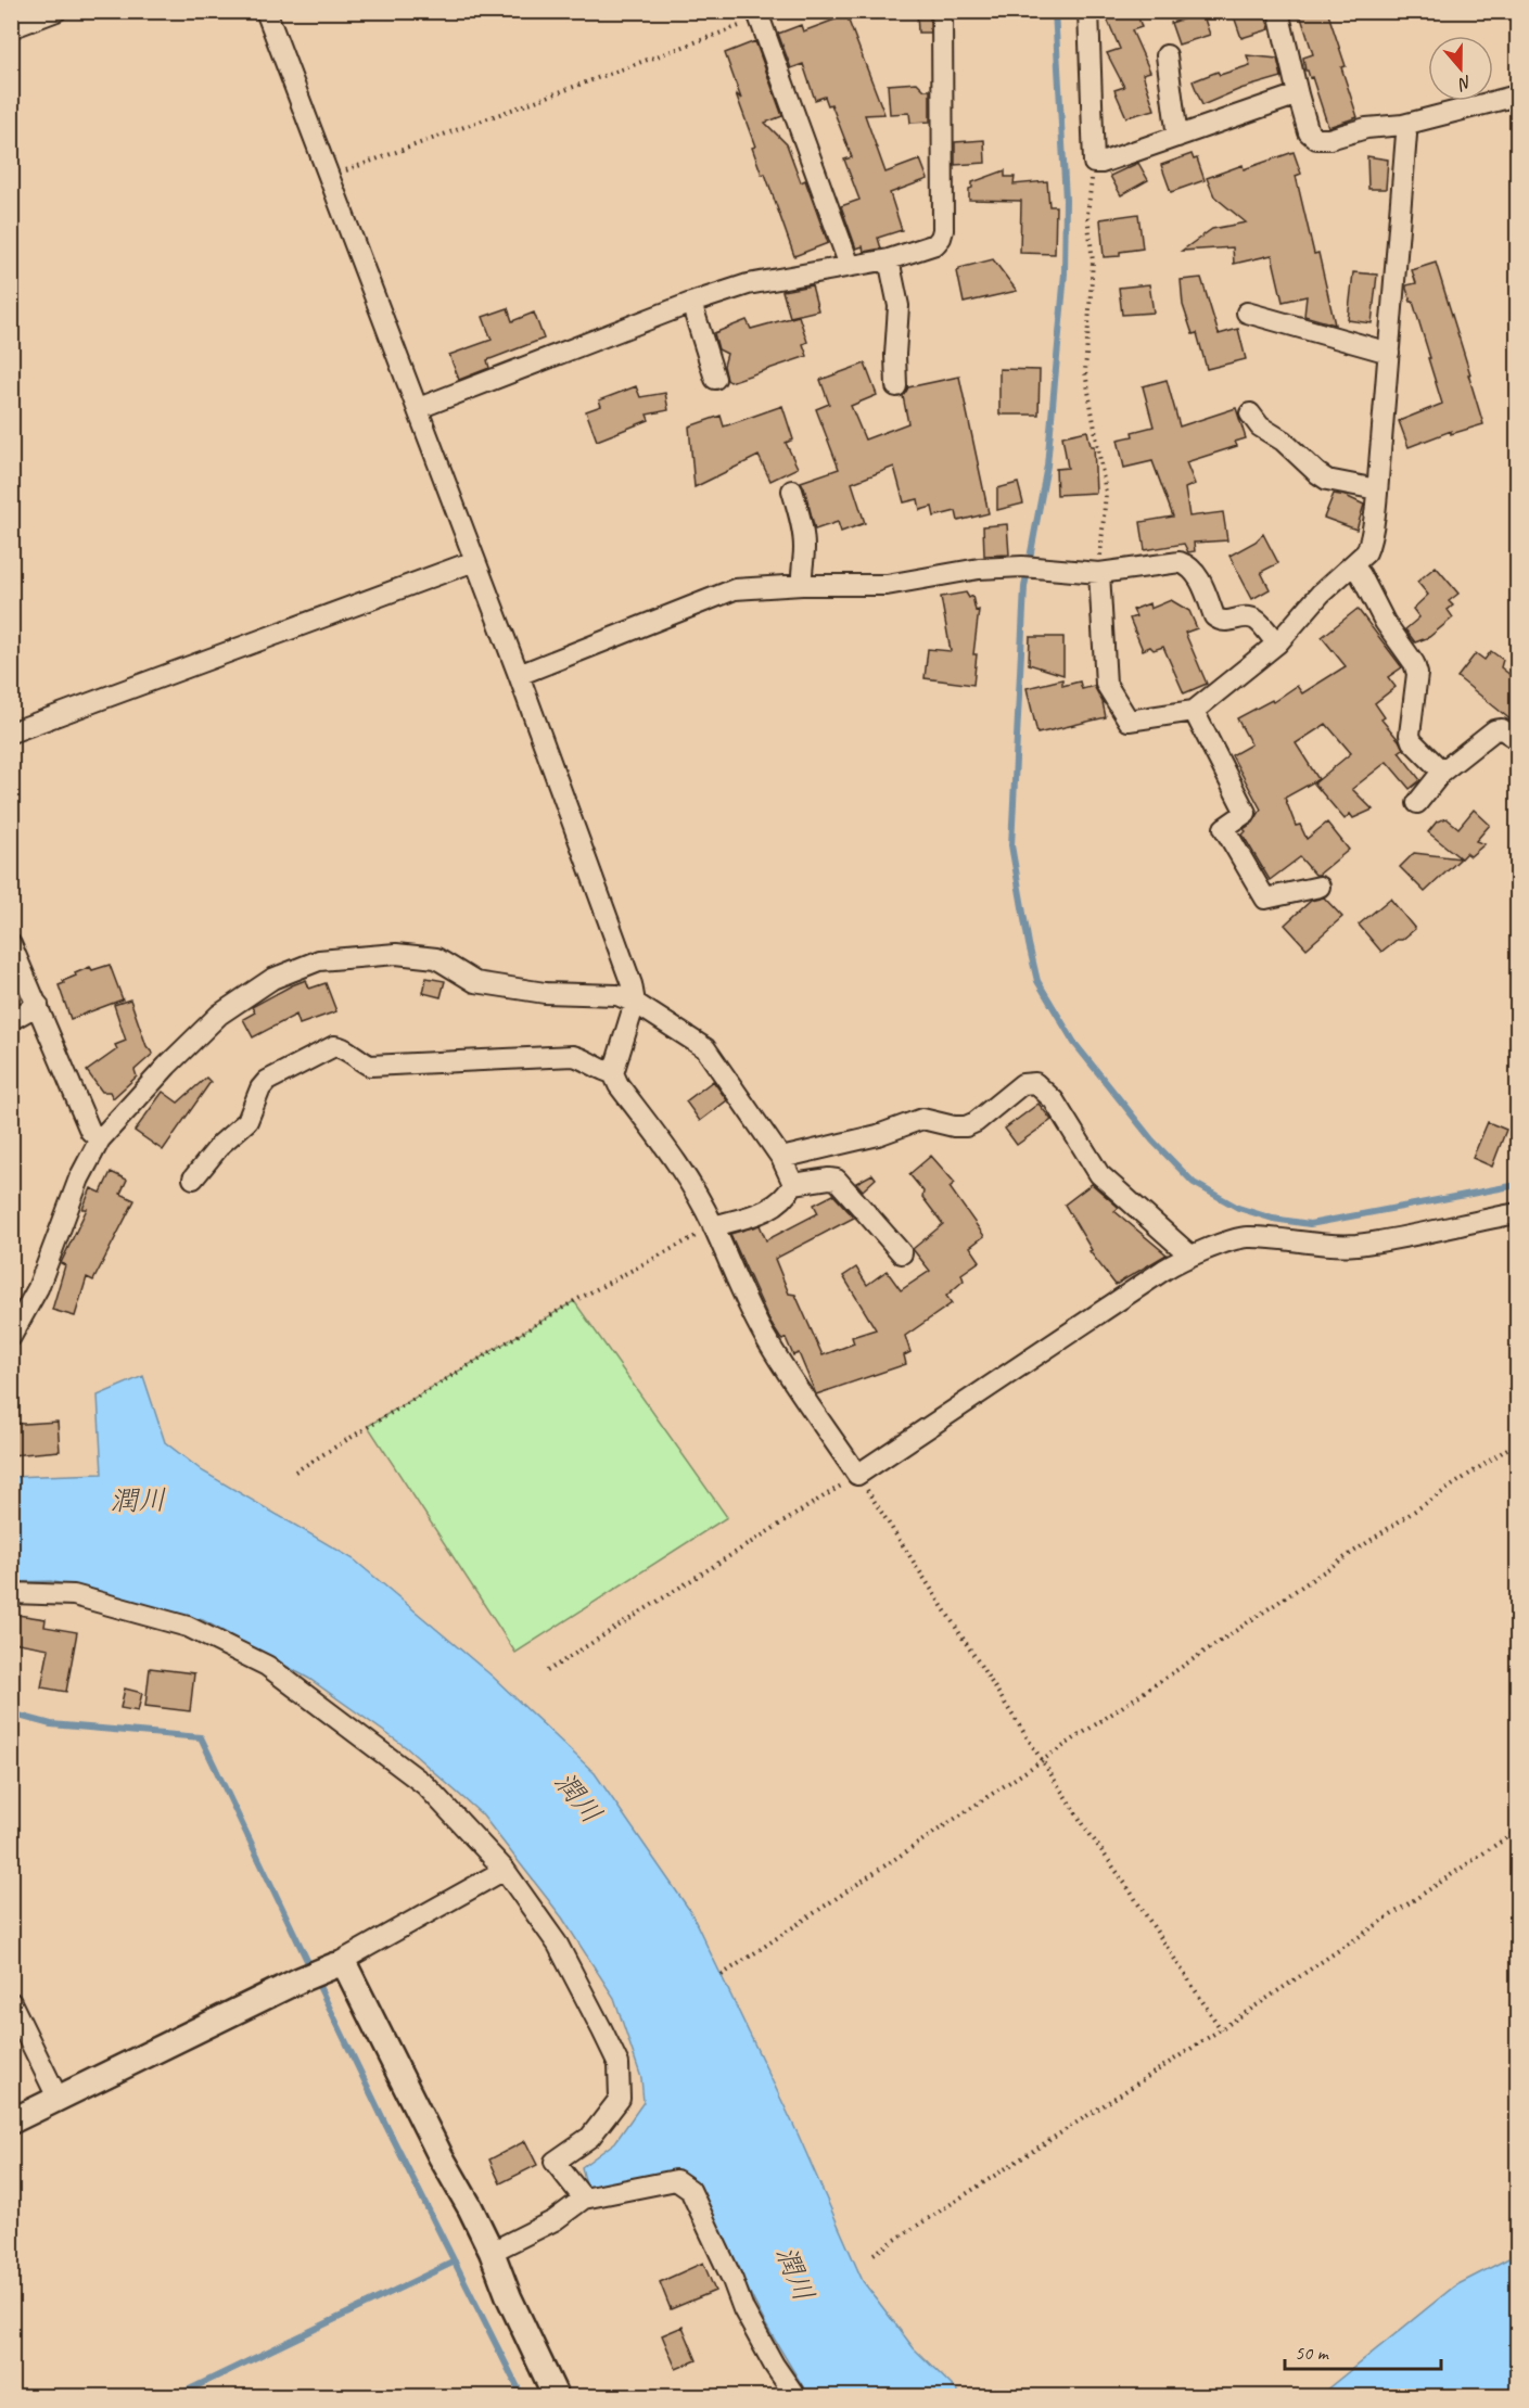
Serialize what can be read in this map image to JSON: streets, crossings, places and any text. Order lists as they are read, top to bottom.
{
  "water": ["潤川"],
  "scale_bar": "50 m",
  "north": "bottom"
}
